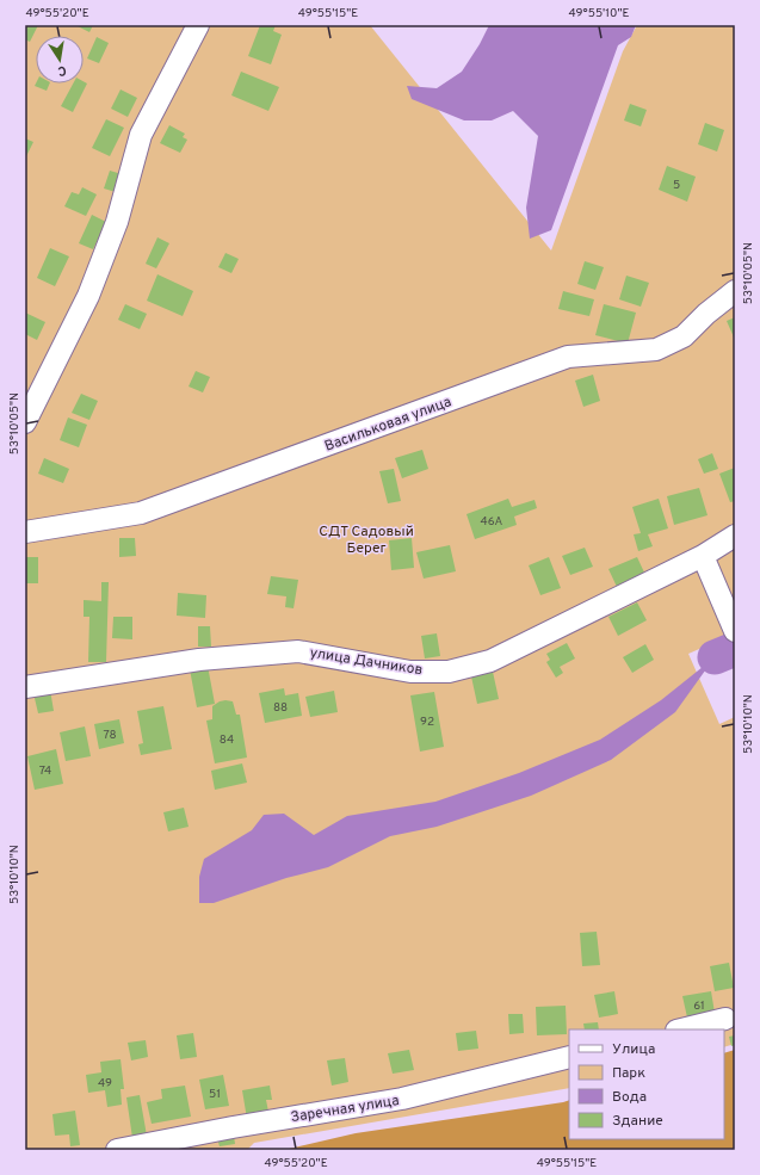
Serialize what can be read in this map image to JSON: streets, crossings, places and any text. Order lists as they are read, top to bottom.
{
  "streets": {
    "street": ["Васильковая улица", "улица Дачников", "Заречная улица"]
  },
  "parks": ["СДТ Садовый Берег"],
  "house_numbers": [
    "5",
    "46А",
    "88",
    "92",
    "78",
    "84",
    "74",
    "61",
    "49",
    "51"
  ],
  "legend": [
    "Улица",
    "Парк",
    "Вода",
    "Здание"
  ],
  "north": "bottom",
  "coordinates": [
    "49°55'20\"E",
    "49°55'15\"E",
    "49°55'10\"E",
    "53°10'05\"N",
    "53°10'10\"N"
  ]
}
